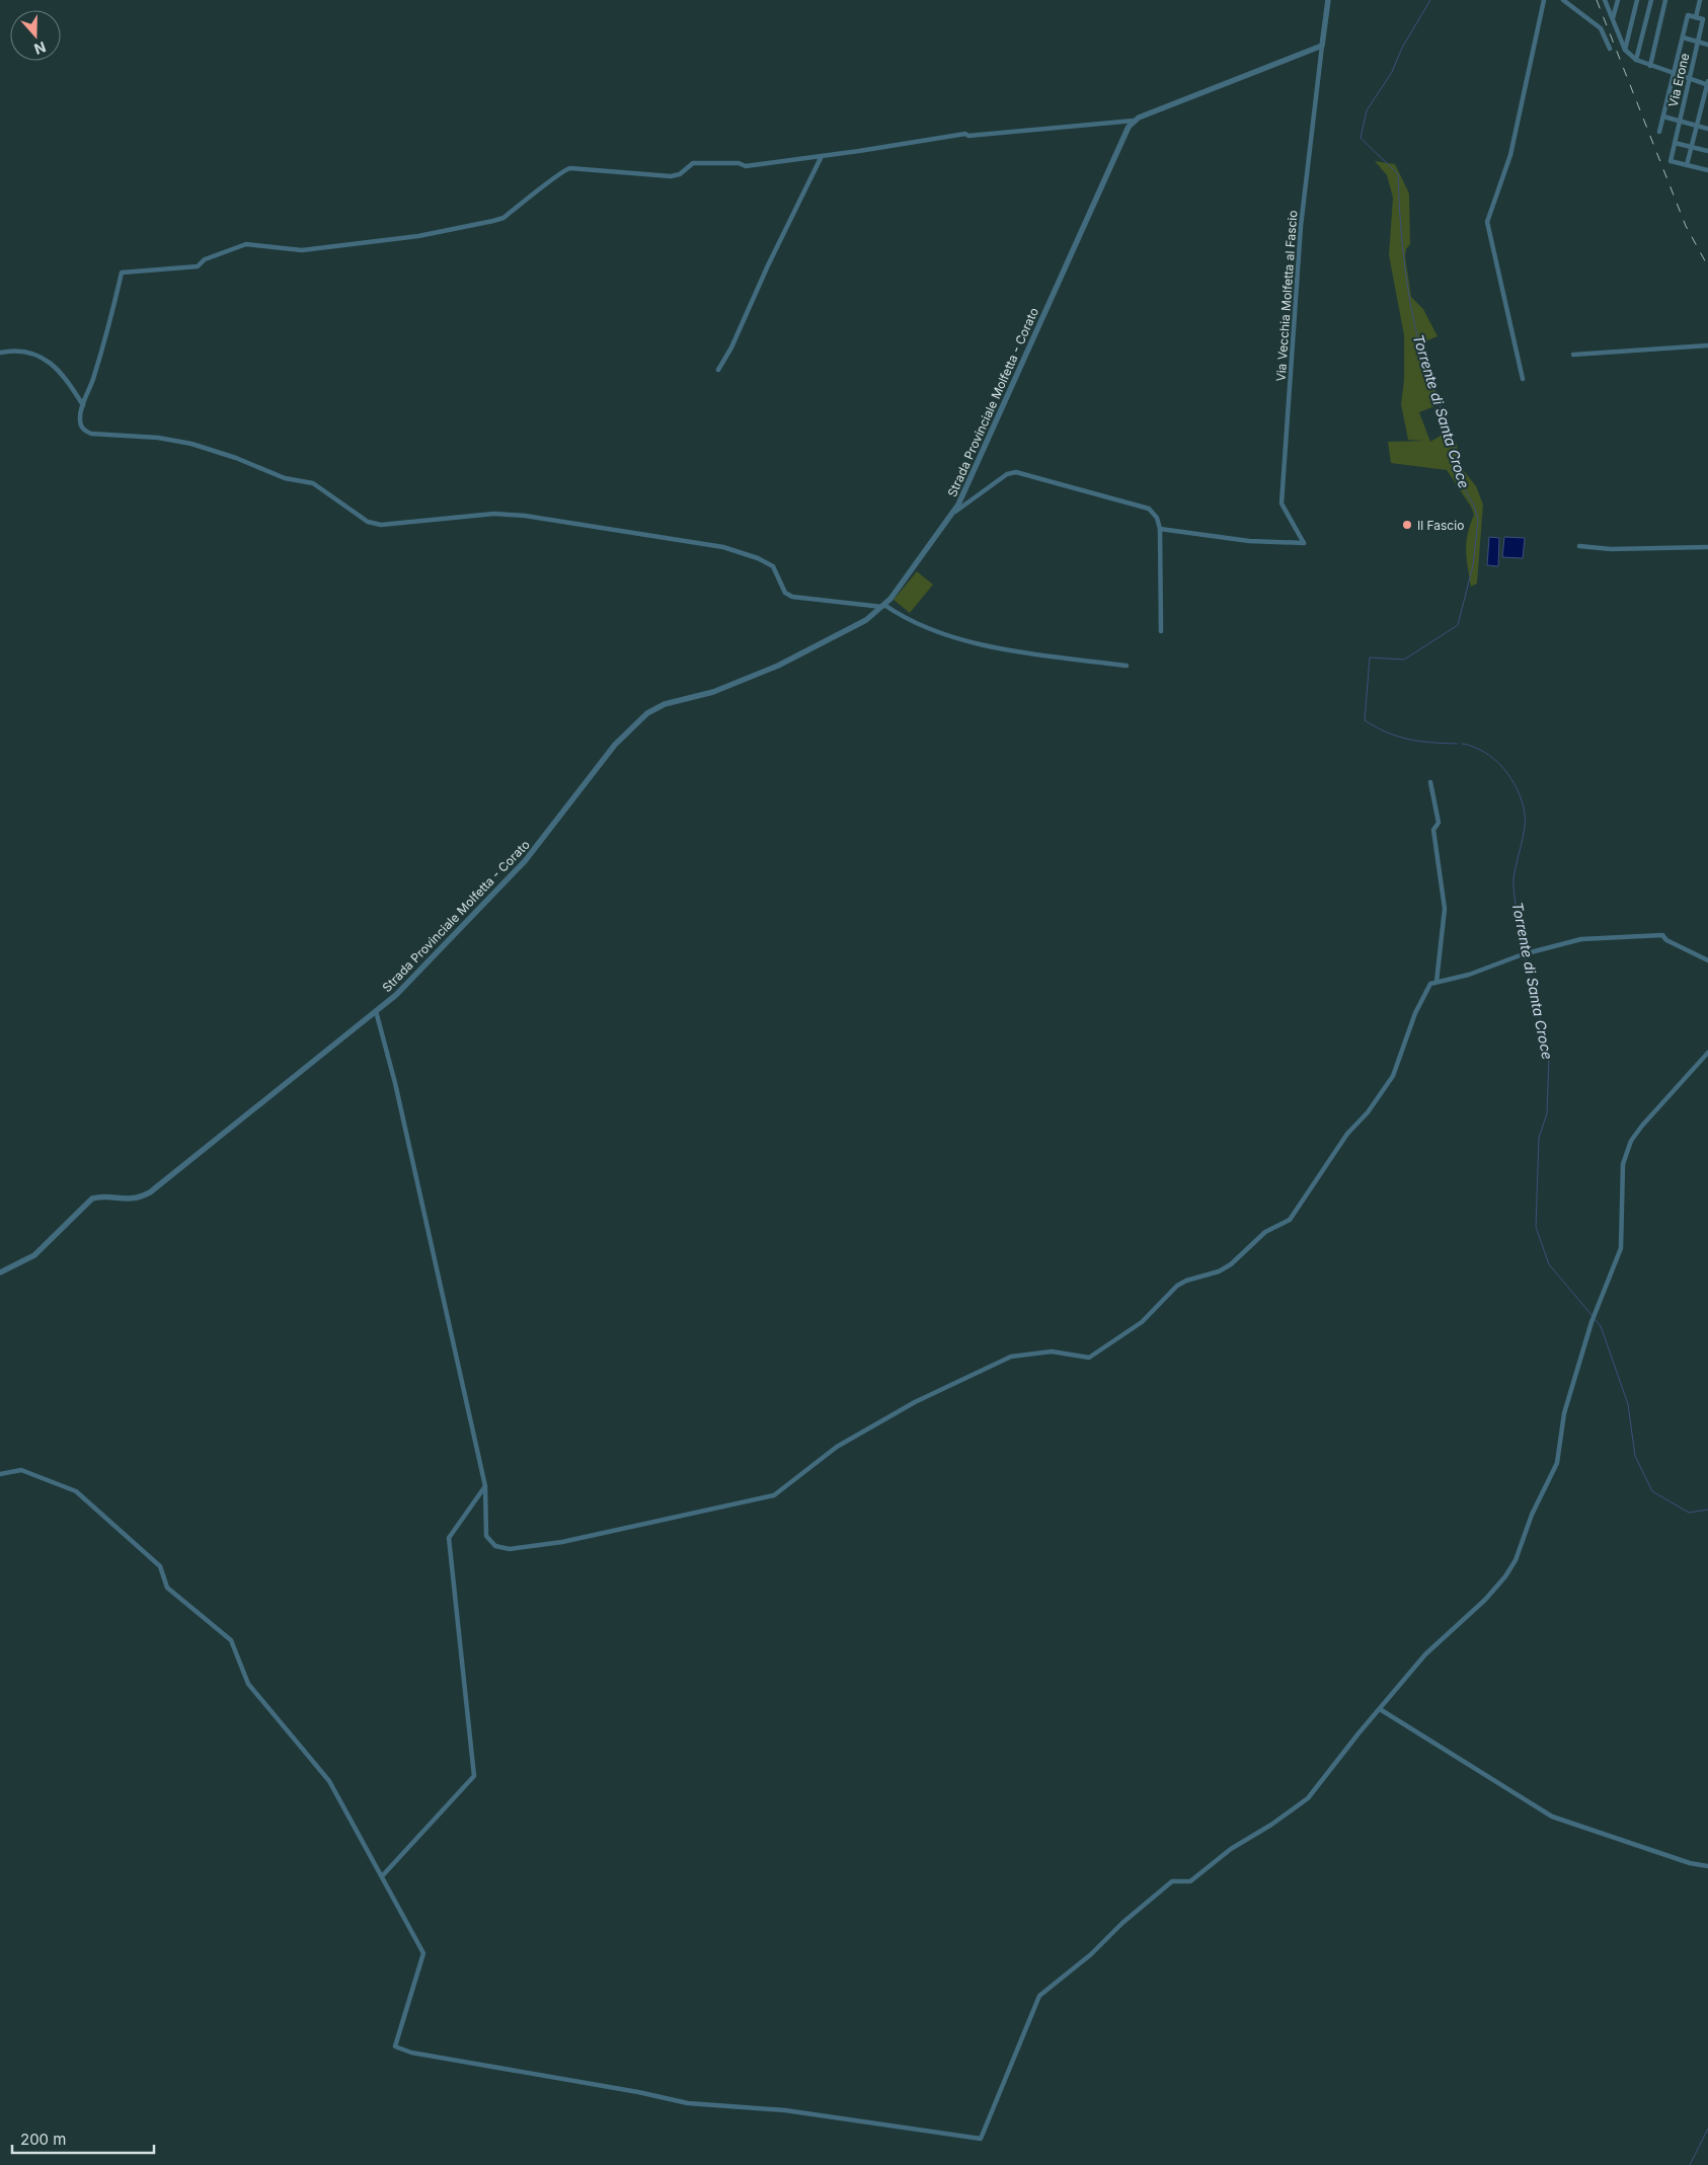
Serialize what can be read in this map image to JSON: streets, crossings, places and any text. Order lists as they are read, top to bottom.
{
  "streets": {
    "street": ["Via Erone", "Via Vecchia Molfetta al Fascio", "Strada Provinciale Molfetta - Corato"]
  },
  "water": ["Torrente di Santa Croce"],
  "places": ["Il Fascio"],
  "scale_bar": "200 m",
  "north": "bottom"
}
